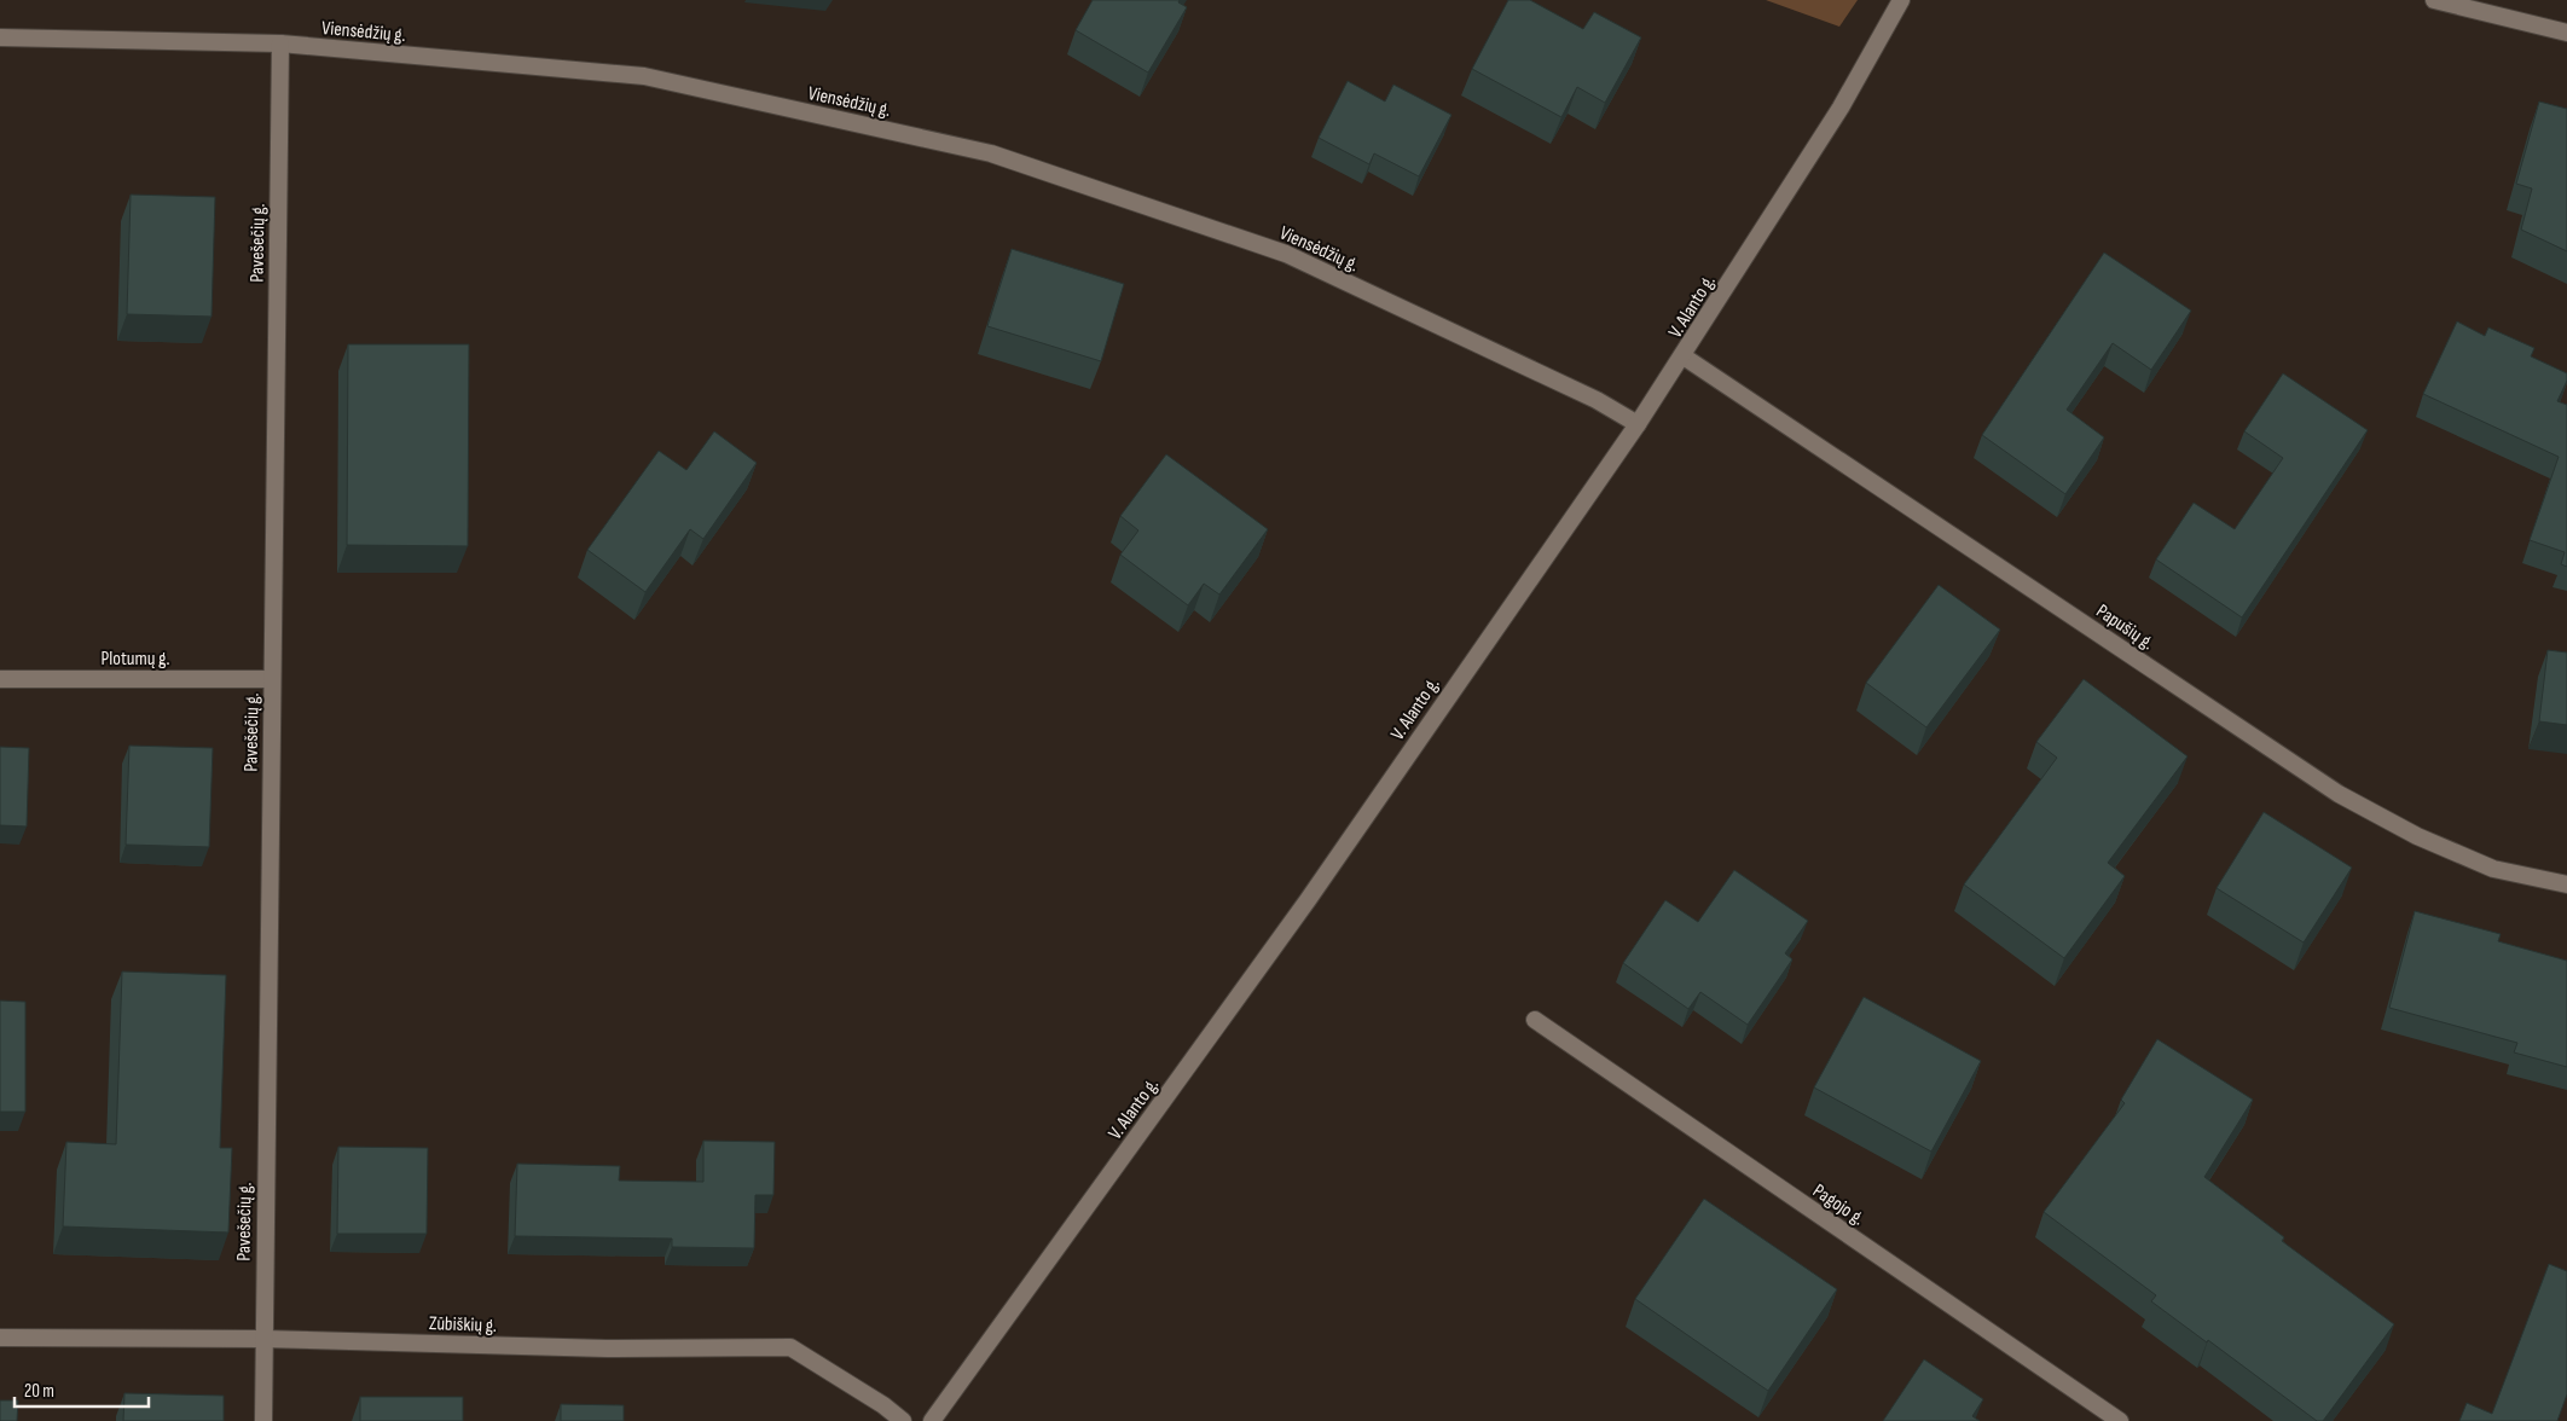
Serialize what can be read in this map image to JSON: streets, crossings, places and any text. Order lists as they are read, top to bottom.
{
  "streets": {
    "street": [
      "Viensėdžių g.",
      "Pavešečių g.",
      "V. Alanto g.",
      "Papušių g.",
      "Plotumų g.",
      "Pagojo g.",
      "Zūbiškių g."
    ]
  },
  "crossings": [
    ["Viensėdžių g.", "Pavešečių g."],
    ["Viensėdžių g.", "V. Alanto g."],
    ["Pavešečių g.", "Plotumų g."],
    ["Pavešečių g.", "Zūbiškių g."],
    ["V. Alanto g.", "Papušių g."]
  ],
  "scale_bar": "20 m"
}
